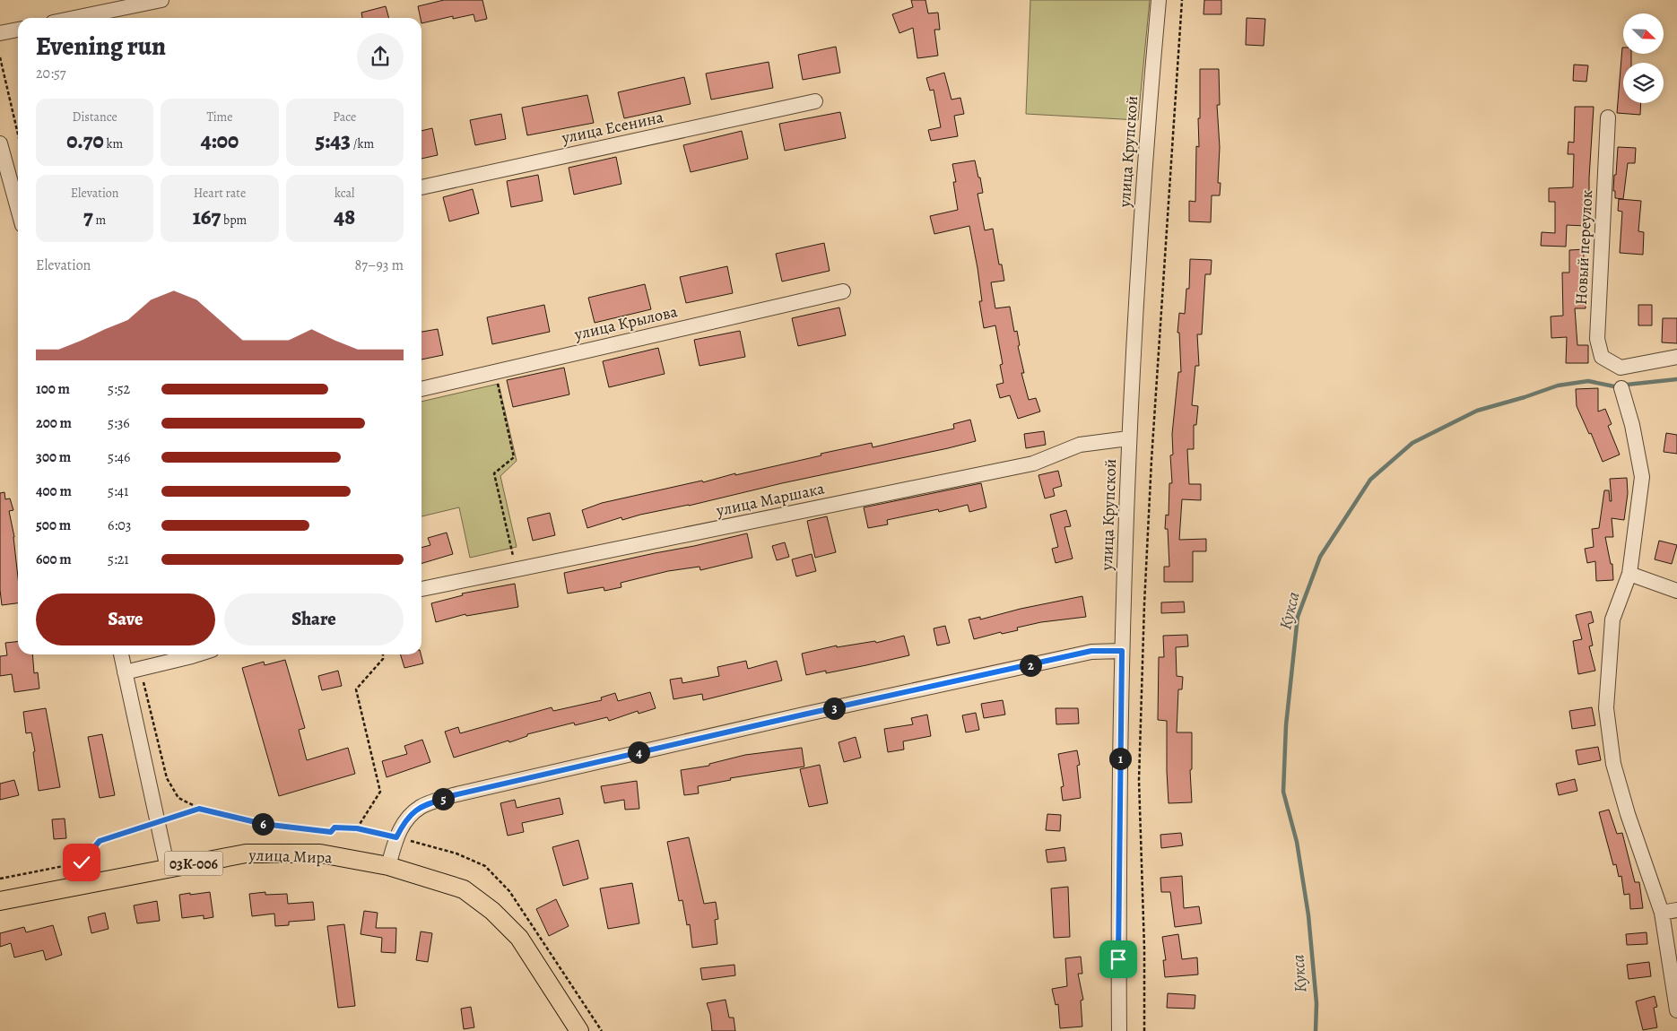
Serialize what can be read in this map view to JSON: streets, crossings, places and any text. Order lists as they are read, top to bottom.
{
  "streets": {
    "main road": ["улица Мира", "03К-006"],
    "street": [
      "улица Есенина",
      "улица Крупской",
      "Новый переулок",
      "улица Крылова",
      "улица Маршака"
    ]
  },
  "crossings": [
    ["улица Крупской", "улица Маршака"],
    ["улица Мира", "03К-006"]
  ],
  "water": ["Кукса"],
  "north": "bottom right",
  "page": {
    "heading": ["Evening run", "20:57"],
    "stats": [
      ["Distance", "0.70 km"],
      ["Time", "4:00"],
      ["Pace", "5:43 /km"],
      ["Elevation", "7 m"],
      ["Heart rate", "167 bpm"],
      ["kcal", "48"]
    ],
    "chart": ["Elevation", "87–93 m"],
    "list": [
      {
        "name": "100 m",
        "note": "5:52"
      },
      {
        "name": "200 m",
        "note": "5:36"
      },
      {
        "name": "300 m",
        "note": "5:46"
      },
      {
        "name": "400 m",
        "note": "5:41"
      },
      {
        "name": "500 m",
        "note": "6:03"
      },
      {
        "name": "600 m",
        "note": "5:21"
      }
    ],
    "buttons": ["Save", "Share"],
    "pins": [
      "2",
      "3",
      "4",
      "1",
      "5",
      "6"
    ]
  }
}
